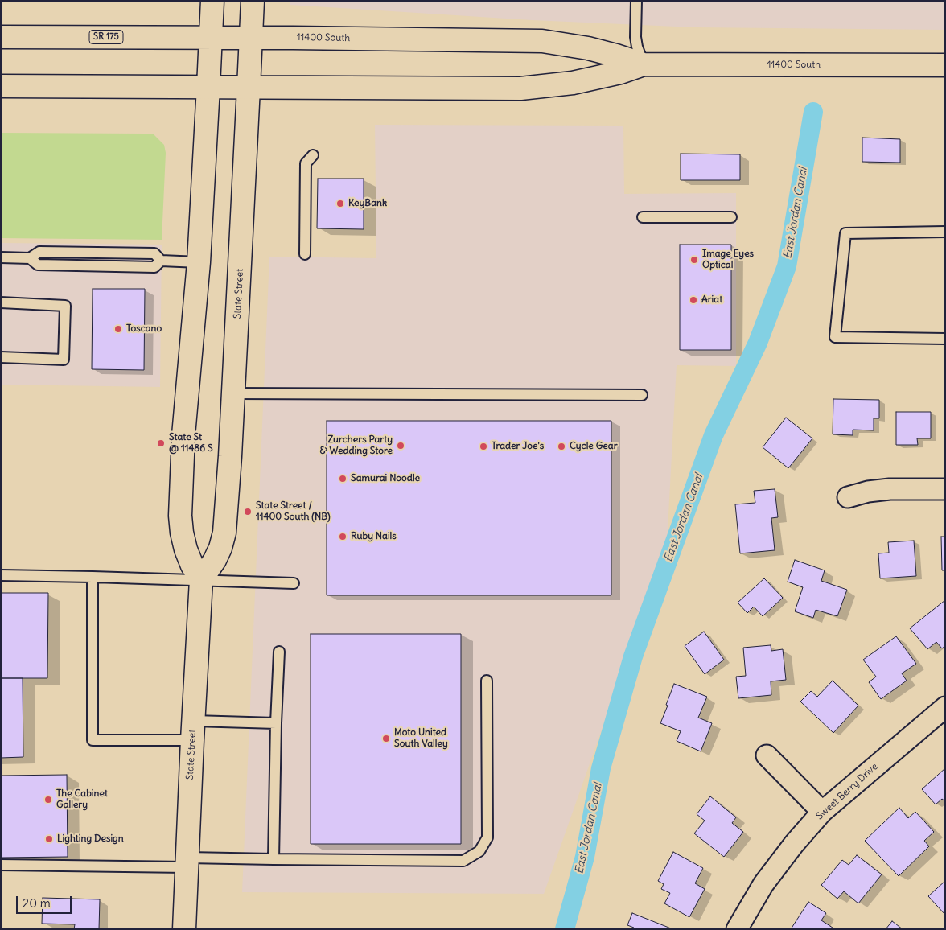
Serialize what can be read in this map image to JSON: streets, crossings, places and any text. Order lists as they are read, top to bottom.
{
  "streets": {
    "main road": ["SR 175", "11400 South", "State Street"],
    "street": ["Sweet Berry Drive"]
  },
  "crossings": [
    ["11400 South", "State Street"]
  ],
  "water": ["East Jordan Canal"],
  "places": [
    "KeyBank",
    "Image Eyes Optical",
    "Ariat",
    "Toscano",
    "State St @ 11486 S",
    "Zurchers Party & Wedding Store",
    "Trader Joe's",
    "Cycle Gear",
    "Samurai Noodle",
    "State Street / 11400 South (NB)",
    "Ruby Nails",
    "Moto United South Valley",
    "The Cabinet Gallery",
    "Lighting Design"
  ],
  "scale_bar": "20 m"
}
